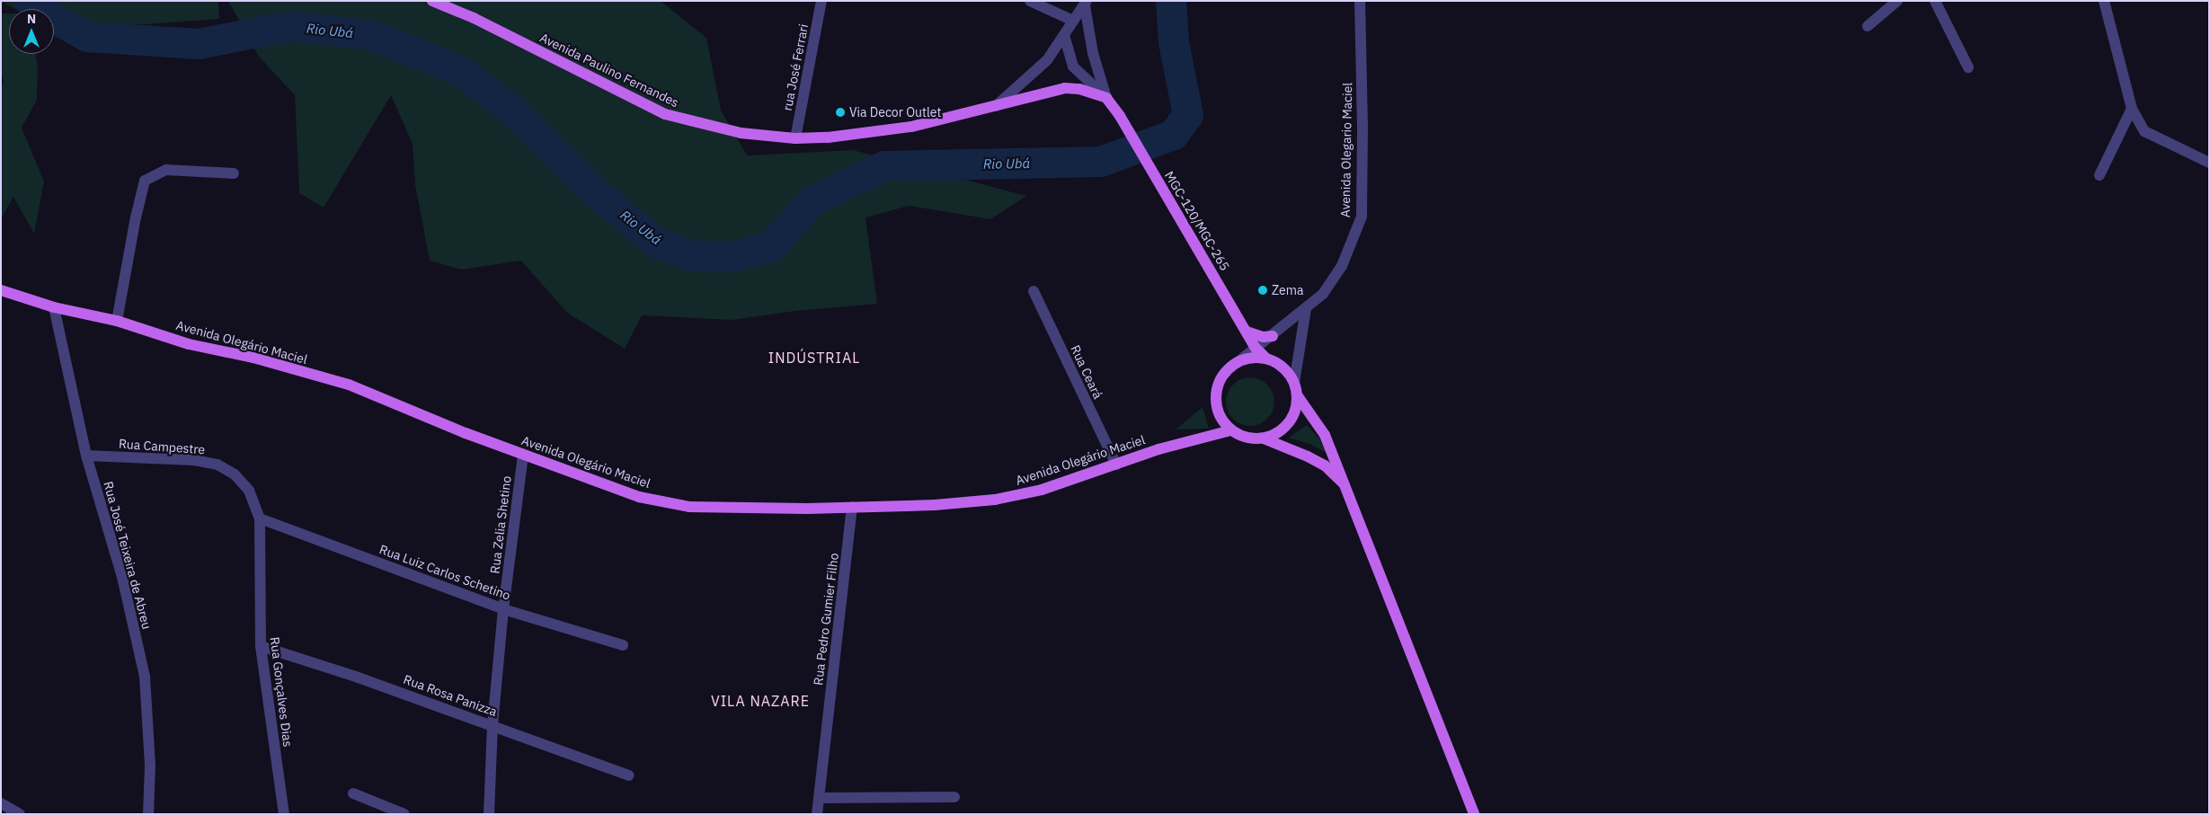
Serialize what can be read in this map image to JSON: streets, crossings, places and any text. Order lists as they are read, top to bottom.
{
  "streets": {
    "main road": ["Avenida Paulino Fernandes", "MGC-120/MGC-265", "Avenida Olegário Maciel"],
    "street": [
      "rua José Ferrari",
      "Avenida Olegario Maciel",
      "Rua Ceará",
      "Rua Campestre",
      "Rua Zelia Shetino",
      "Rua José Teixeira de Abreu",
      "Rua Luiz Carlos Schetino",
      "Rua Pedro Gumier Filho",
      "Rua Gonçalves Dias",
      "Rua Rosa Panizza"
    ]
  },
  "crossings": [
    ["rua José Ferrari", "Avenida Paulino Fernandes"],
    ["Avenida Paulino Fernandes", "MGC-120/MGC-265"],
    ["Avenida Olegario Maciel", "MGC-120/MGC-265"],
    ["Avenida Olegario Maciel", "Avenida Olegário Maciel"],
    ["MGC-120/MGC-265", "Avenida Olegário Maciel"],
    ["Avenida Olegário Maciel", "Rua Ceará"],
    ["Avenida Olegário Maciel", "Rua Zelia Shetino"],
    ["Avenida Olegário Maciel", "Rua José Teixeira de Abreu"],
    ["Avenida Olegário Maciel", "Rua Pedro Gumier Filho"],
    ["Rua Campestre", "Rua José Teixeira de Abreu"],
    ["Rua Campestre", "Rua Luiz Carlos Schetino"],
    ["Rua Campestre", "Rua Gonçalves Dias"],
    ["Rua Zelia Shetino", "Rua Luiz Carlos Schetino"],
    ["Rua Zelia Shetino", "Rua Rosa Panizza"],
    ["Rua Luiz Carlos Schetino", "Rua Gonçalves Dias"],
    ["Rua Gonçalves Dias", "Rua Rosa Panizza"]
  ],
  "districts": ["INDÚSTRIAL", "VILA NAZARE"],
  "water": ["Rio Ubá"],
  "places": ["Via Decor Outlet", "Zema"],
  "north": "top"
}
